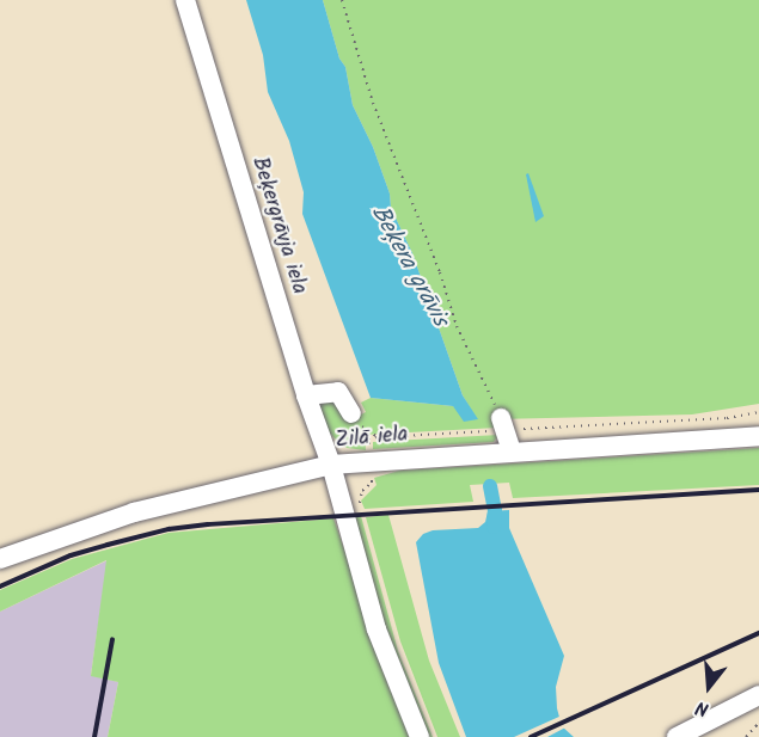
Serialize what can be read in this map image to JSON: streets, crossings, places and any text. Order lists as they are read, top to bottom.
{
  "streets": {
    "street": ["Beķergrāvja iela", "Zilā iela"]
  },
  "crossings": [
    ["Beķergrāvja iela", "Zilā iela"]
  ],
  "water": ["Beķera grāvis"],
  "north": "bottom"
}
